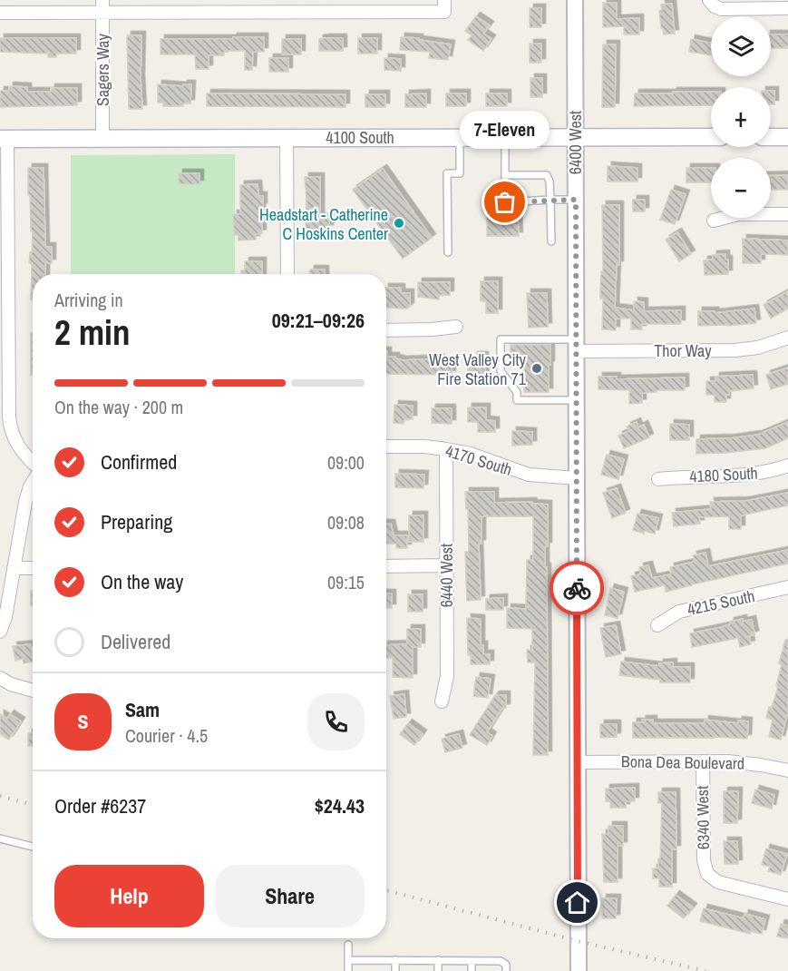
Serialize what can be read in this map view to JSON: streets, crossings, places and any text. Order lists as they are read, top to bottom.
{
  "streets": {
    "main road": ["4100 South"],
    "street": [
      "Sagers Way",
      "6400 West",
      "Thor Way",
      "4170 South",
      "4180 South",
      "6440 West",
      "4215 South",
      "Bona Dea Boulevard",
      "6340 West"
    ]
  },
  "crossings": [
    ["Sagers Way", "4100 South"],
    ["4100 South", "6400 West"],
    ["6400 West", "Thor Way"],
    ["6400 West", "4170 South"],
    ["6400 West", "Bona Dea Boulevard"],
    ["4170 South", "6440 West"],
    ["Bona Dea Boulevard", "6340 West"]
  ],
  "places": ["7-Eleven", "Headstart - Catherine C Hoskins Center", "West Valley City Fire Station 71"],
  "page": {
    "map_buttons": ["+", "−"],
    "bubble": "7-Eleven",
    "heading": ["2 min", "Arriving in", "09:21–09:26"],
    "panel": [
      "Sam",
      "Courier · 4.5",
      "Order #6237",
      "$24.43"
    ],
    "bar": "On the way · 200 m",
    "list": [
      ["Confirmed", "09:00"],
      ["Preparing", "09:08"],
      ["On the way", "09:15"],
      "Delivered"
    ],
    "round": "S",
    "buttons": ["Help", "Share"]
  }
}
